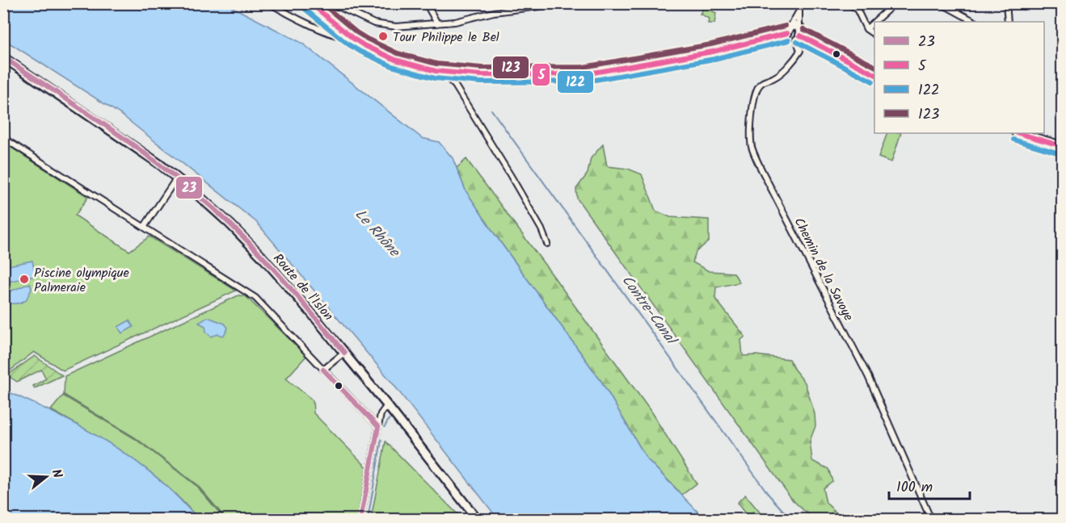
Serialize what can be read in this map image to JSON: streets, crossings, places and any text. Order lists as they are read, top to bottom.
{
  "streets": {
    "main road": ["Route de l'Islon"],
    "street": ["Chemin de la Savoye"]
  },
  "water": ["Le Rhône", "Contre-Canal"],
  "places": ["Tour Philippe le Bel", "Piscine olympique Palmeraie"],
  "lines": [
    "transit line 5",
    "transit line 123",
    "transit line 122",
    "transit line 23"
  ],
  "legend": [
    "23",
    "5",
    "122",
    "123"
  ],
  "scale_bar": "100 m",
  "north": "right"
}
